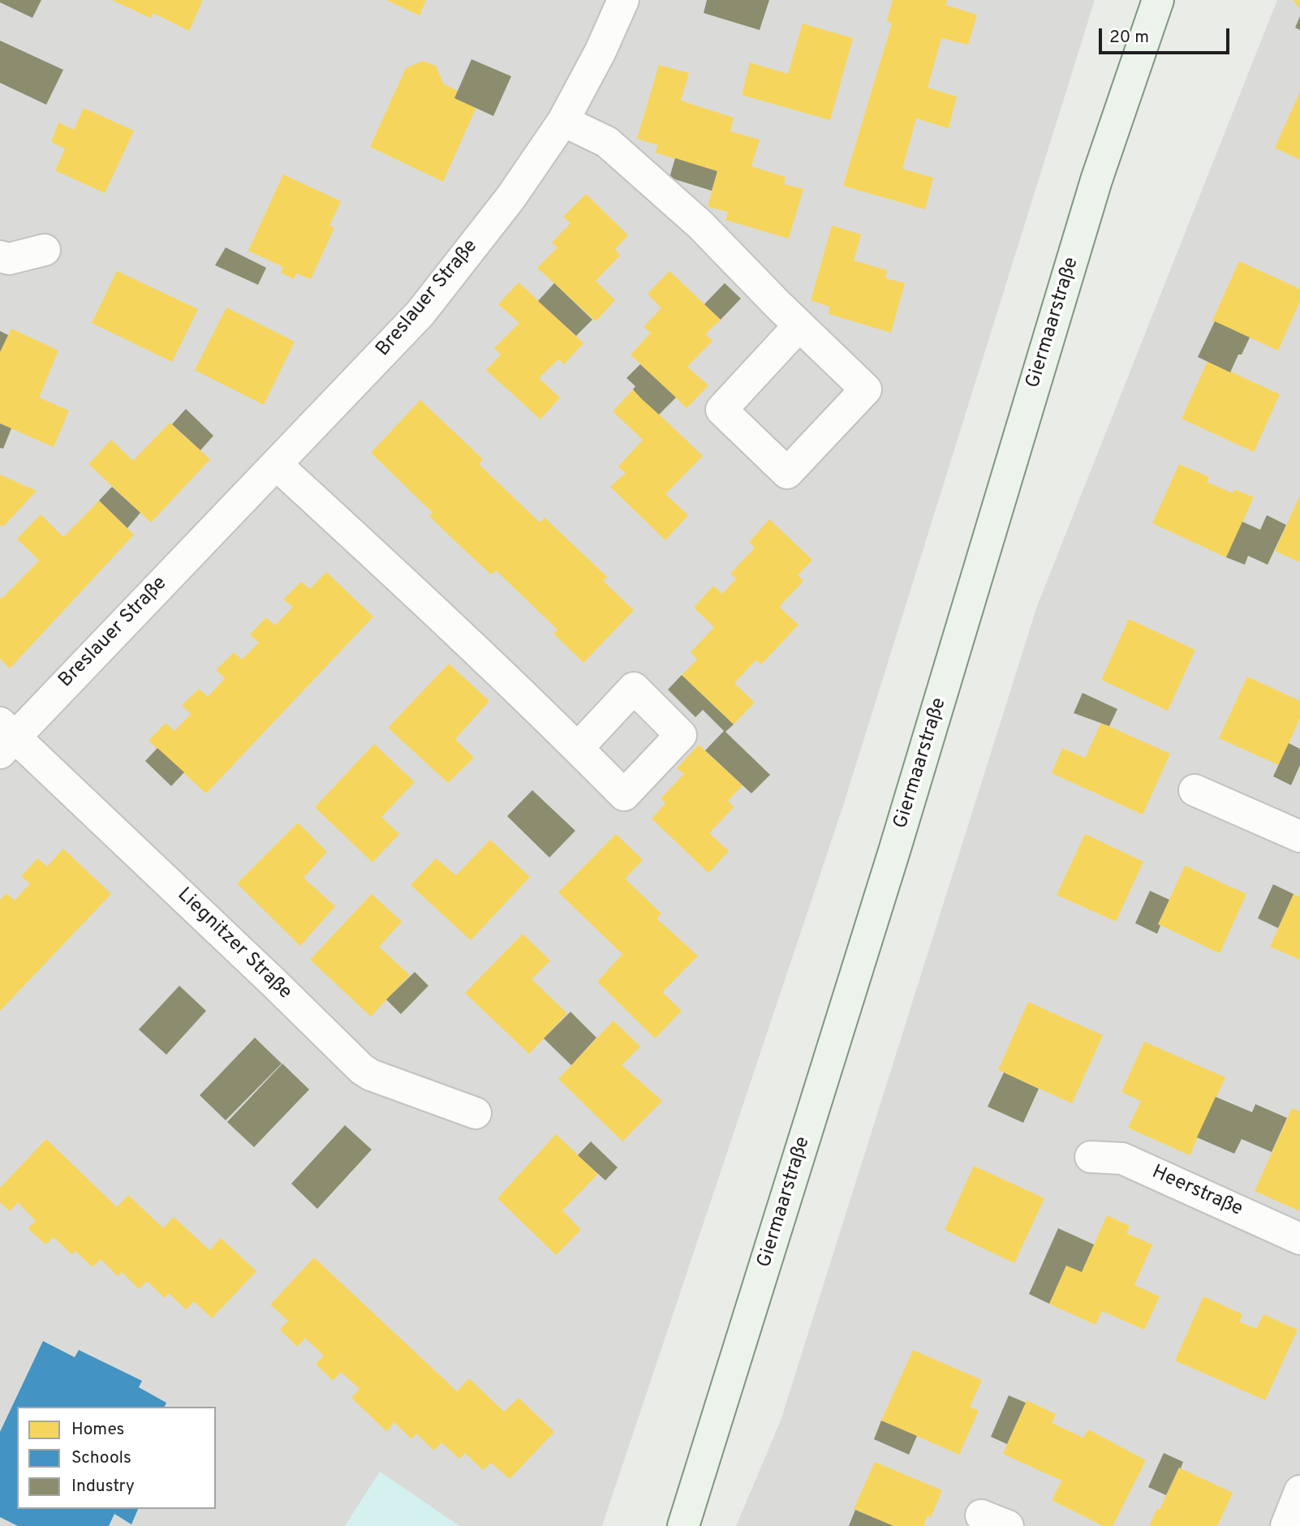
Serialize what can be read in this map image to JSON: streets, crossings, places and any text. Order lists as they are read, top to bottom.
{
  "streets": {
    "main road": ["Giermaarstraße"],
    "street": ["Breslauer Straße", "Liegnitzer Straße", "Heerstraße"]
  },
  "crossings": [
    ["Breslauer Straße", "Liegnitzer Straße"]
  ],
  "legend": ["Homes", "Schools", "Industry"],
  "scale_bar": "20 m"
}
